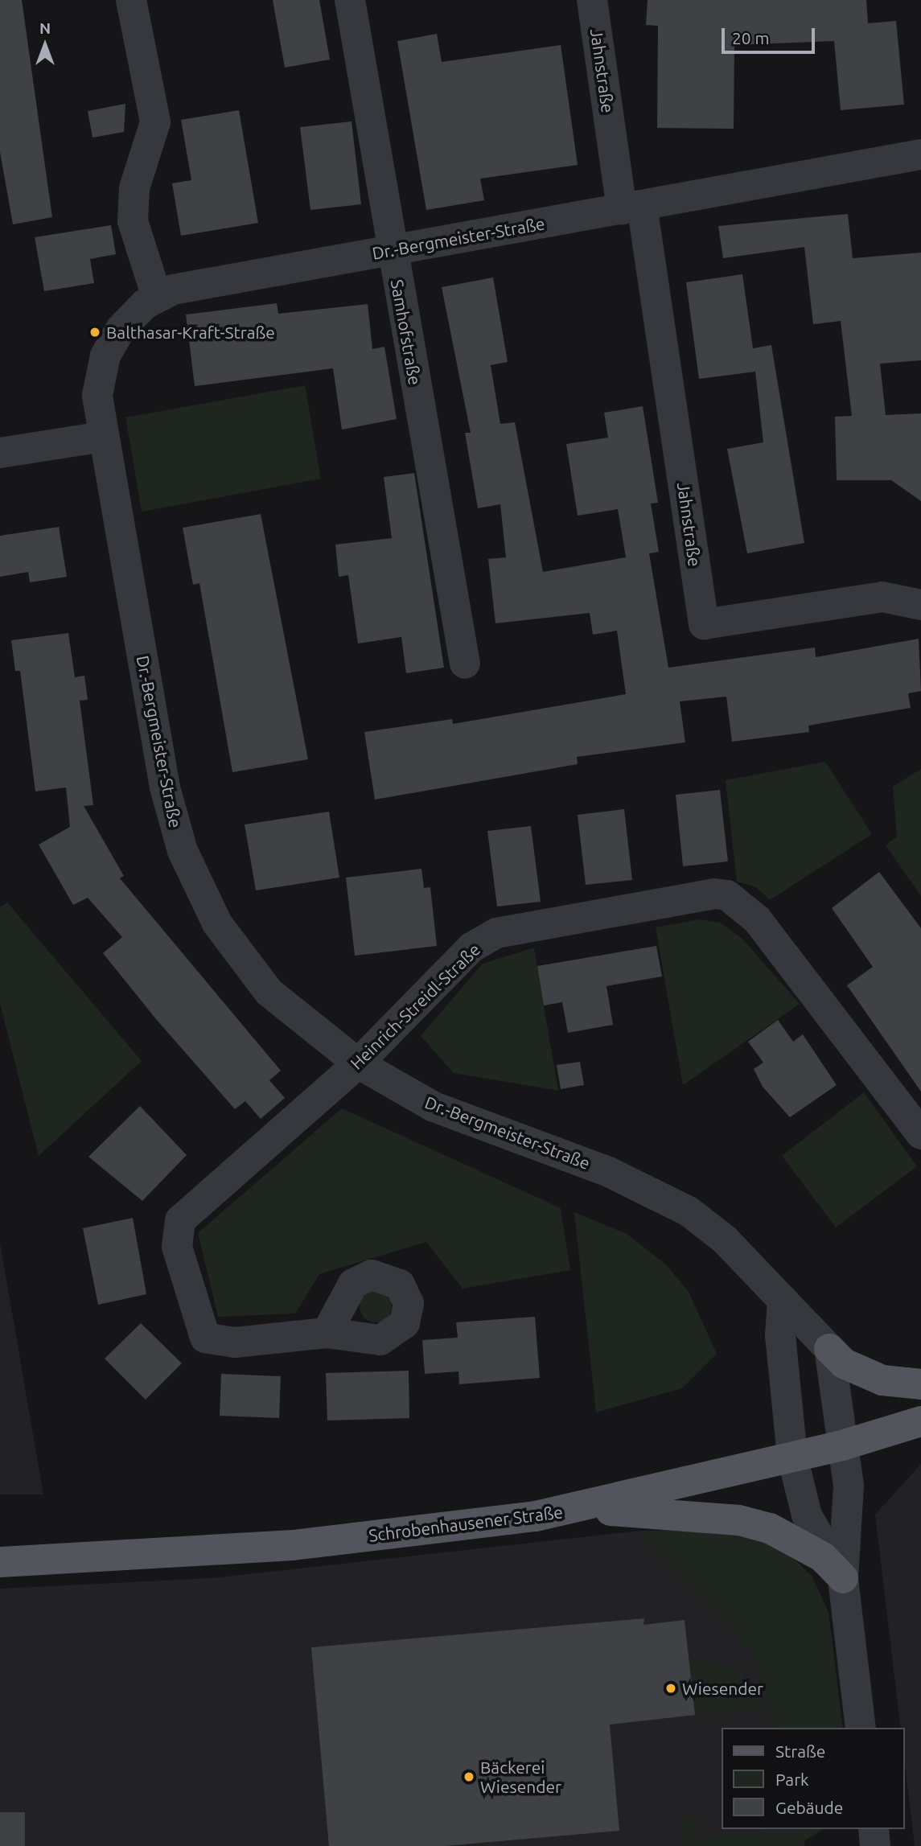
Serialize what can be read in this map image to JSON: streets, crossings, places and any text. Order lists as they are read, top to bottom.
{
  "streets": {
    "main road": ["Schrobenhausener Straße"],
    "street": [
      "Jahnstraße",
      "Dr.-Bergmeister-Straße",
      "Samhofstraße",
      "Heinrich-Streidl-Straße"
    ]
  },
  "crossings": [
    ["Jahnstraße", "Dr.-Bergmeister-Straße"],
    ["Dr.-Bergmeister-Straße", "Samhofstraße"],
    ["Dr.-Bergmeister-Straße", "Heinrich-Streidl-Straße"]
  ],
  "places": ["Balthasar-Kraft-Straße", "Wiesender", "Bäckerei Wiesender"],
  "legend": ["Straße", "Park", "Gebäude"],
  "scale_bar": "20 m",
  "north": "top"
}
